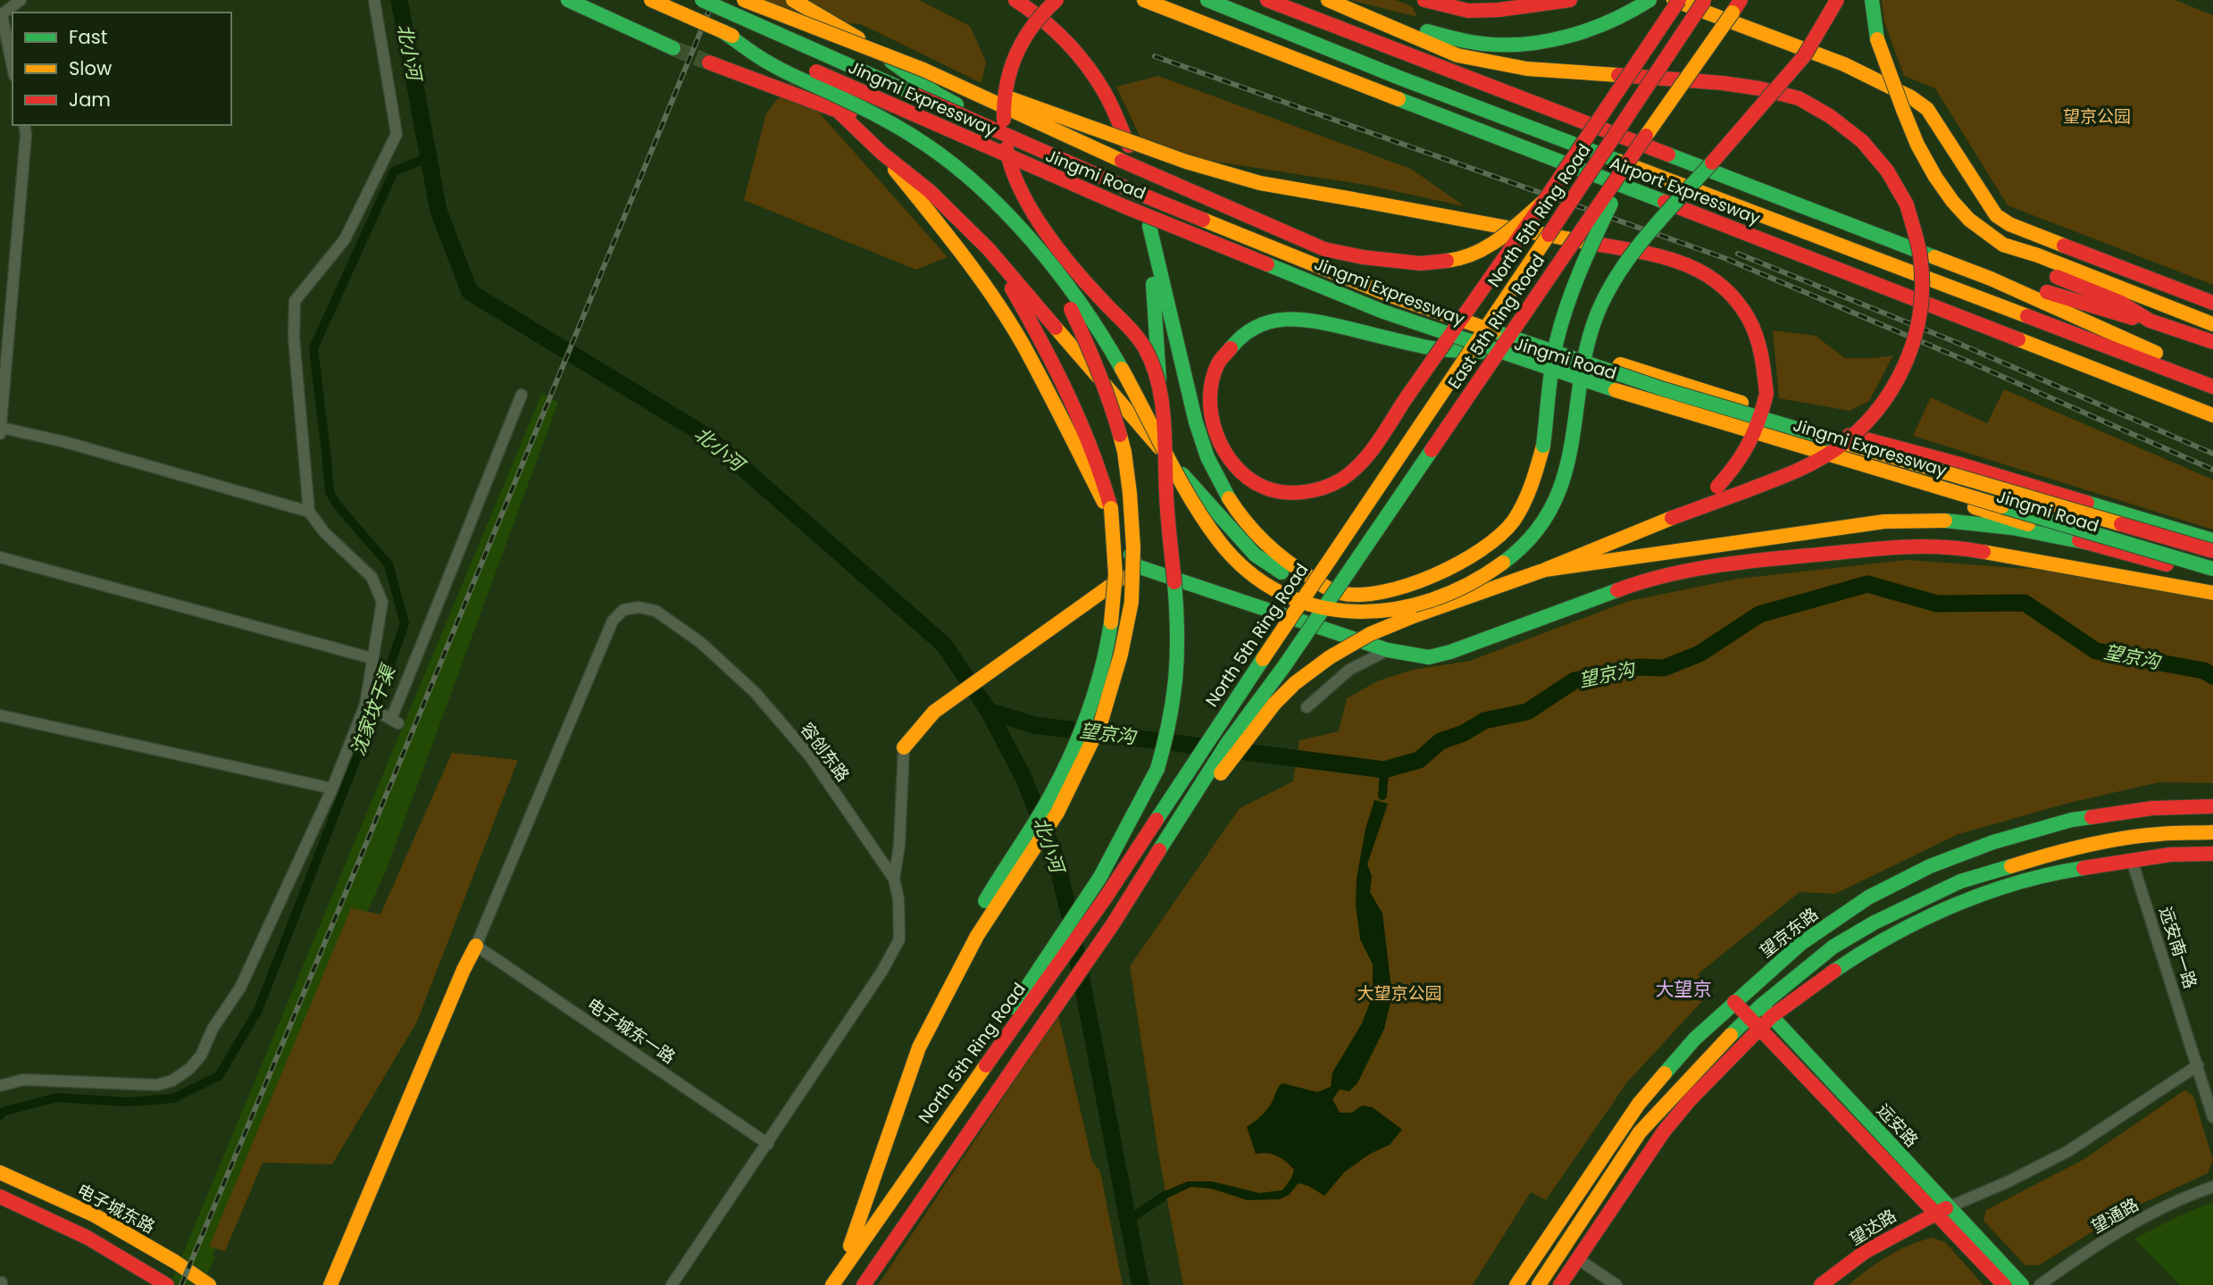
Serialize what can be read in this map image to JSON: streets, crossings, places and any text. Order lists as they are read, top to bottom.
{
  "streets": {
    "main road": [
      "Jingmi Expressway",
      "Jingmi Road",
      "Airport Expressway",
      "North 5th Ring Road",
      "East 5th Ring Road",
      "望京东路",
      "远安路",
      "电子城东路",
      "望达路"
    ],
    "street": [
      "容创东路",
      "远安南一路",
      "电子城东一路",
      "望通路"
    ]
  },
  "crossings": [
    ["容创东路", "电子城东一路"],
    ["望京东路", "远安路"],
    ["远安路", "望达路"]
  ],
  "districts": ["大望京"],
  "water": ["北小河", "望京沟", "沈家坟干渠"],
  "parks": ["望京公园", "大望京公园"],
  "legend": ["Fast", "Slow", "Jam"]
}
